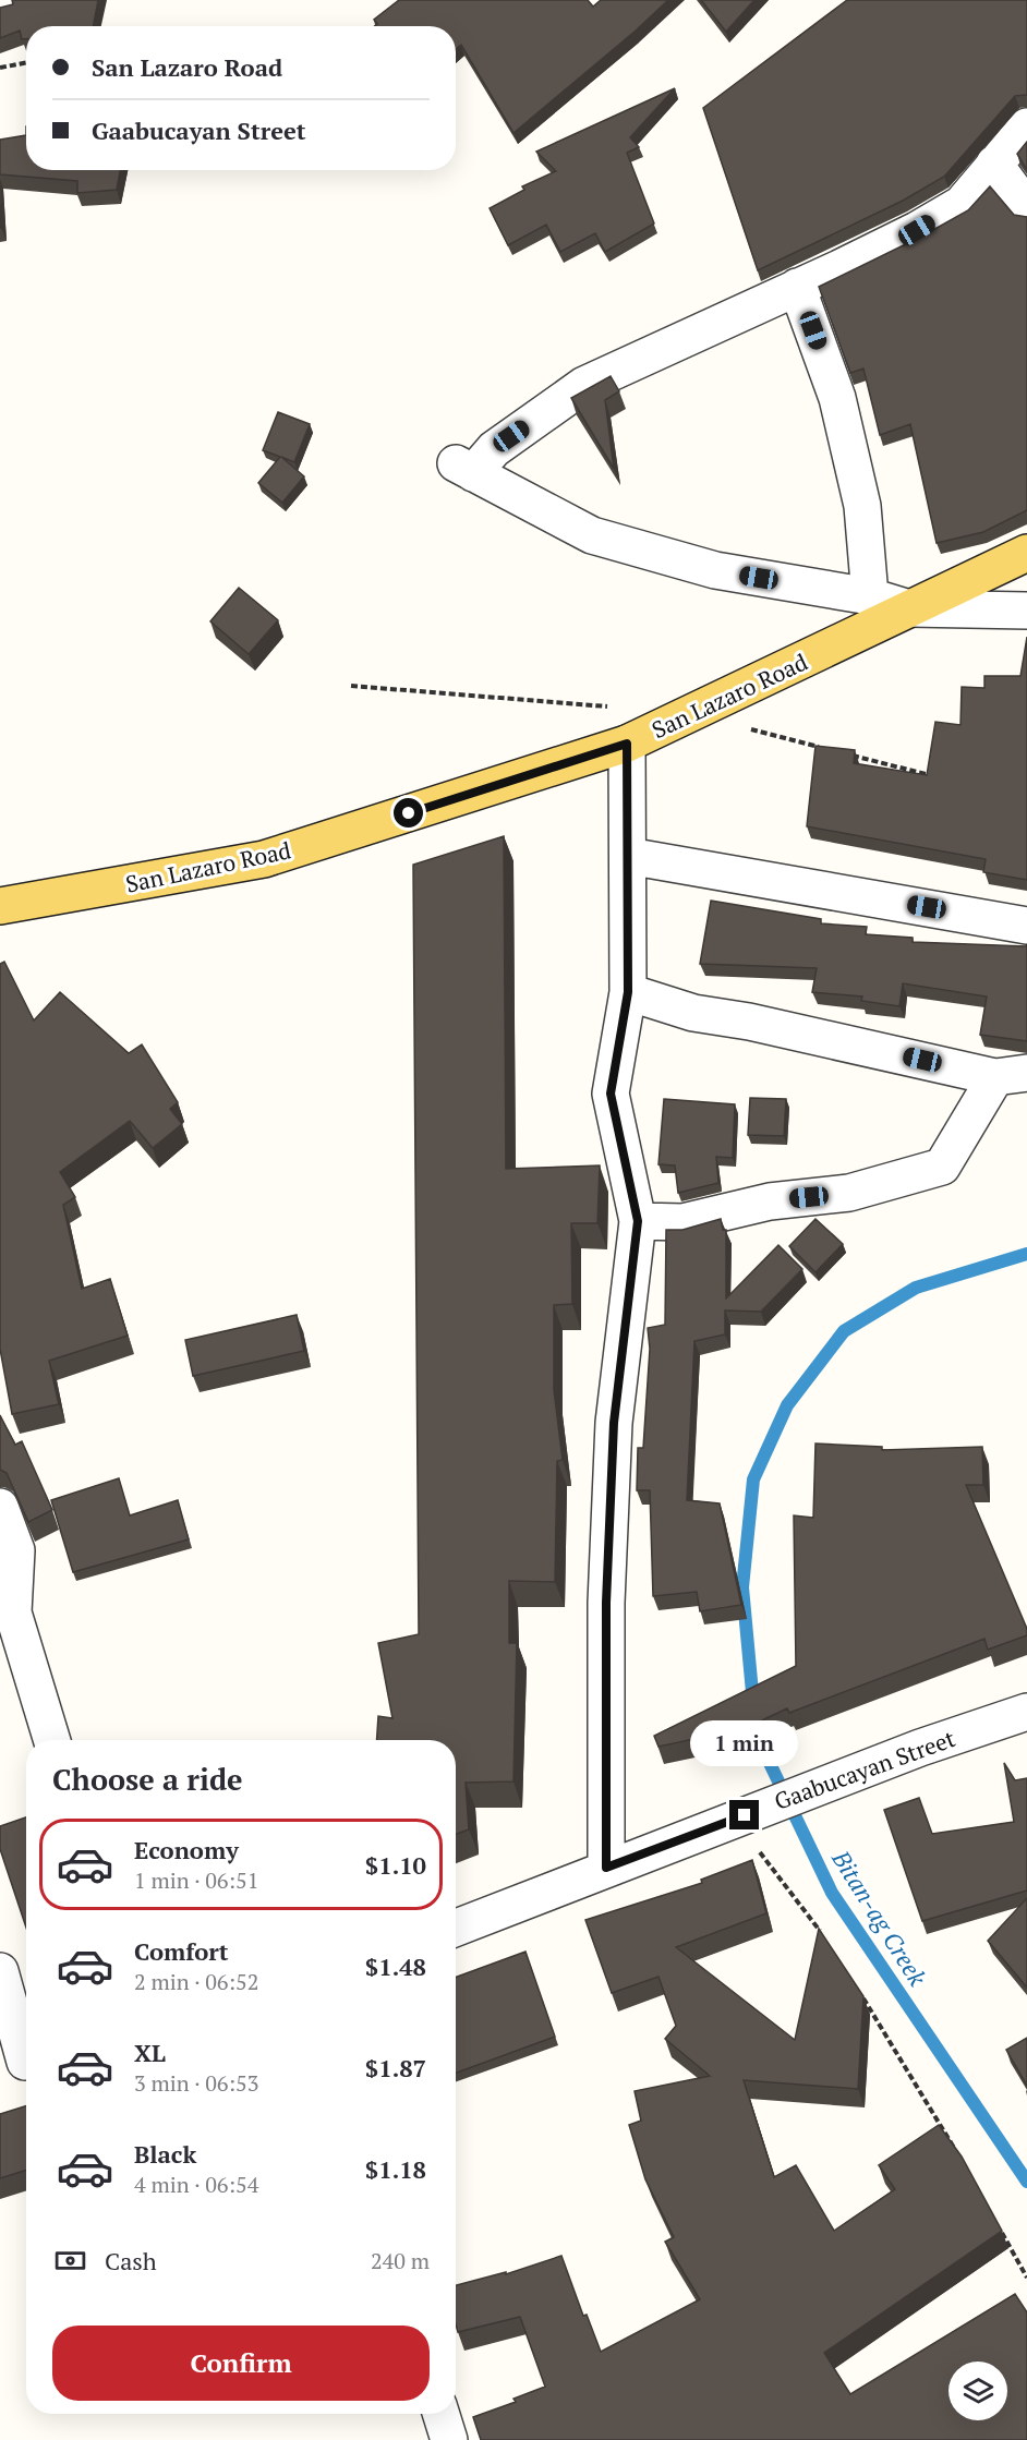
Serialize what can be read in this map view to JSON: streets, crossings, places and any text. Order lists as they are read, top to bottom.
{
  "streets": {
    "main road": ["San Lazaro Road"],
    "street": ["Gaabucayan Street"]
  },
  "water": ["Bitan-ag Creek"],
  "page": {
    "banner": ["San Lazaro Road", "Gaabucayan Street"],
    "bubble": "1 min",
    "heading": "Choose a ride",
    "list": [
      {
        "name": "Economy",
        "note": "1 min · 06:51",
        "value": "$1.10"
      },
      {
        "name": "Comfort",
        "note": "2 min · 06:52",
        "value": "$1.48"
      },
      {
        "name": "XL",
        "note": "3 min · 06:53",
        "value": "$1.87"
      },
      {
        "name": "Black",
        "note": "4 min · 06:54",
        "value": "$1.18"
      }
    ],
    "pay": ["Cash", "240 m"],
    "buttons": "Confirm"
  }
}
